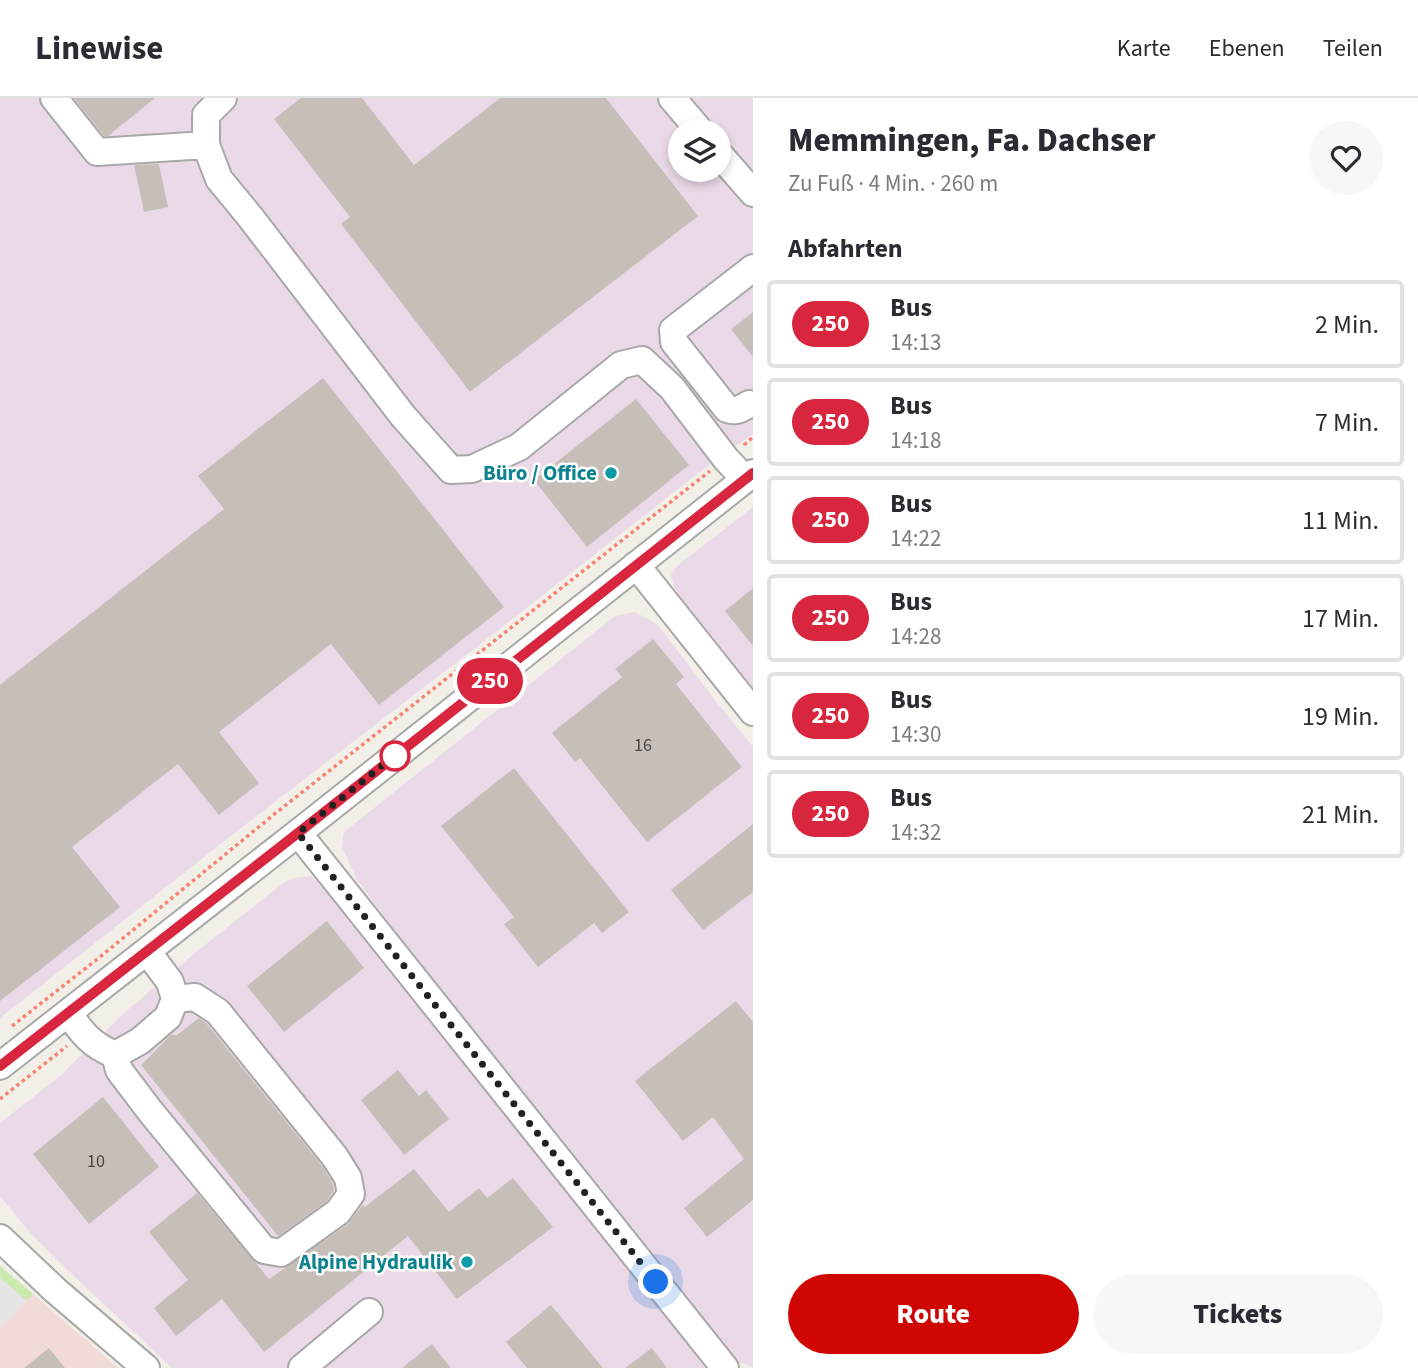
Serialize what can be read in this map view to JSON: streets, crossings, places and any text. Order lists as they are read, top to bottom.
{
  "places": ["Büro / Office", "Alpine Hydraulik"],
  "lines": ["bus line 250"],
  "house_numbers": ["16", "10"],
  "page": {
    "header": "Linewise",
    "nav": ["Karte", "Ebenen", "Teilen"],
    "on_map": "250",
    "heading": [
      ["Memmingen, Fa. Dachser", "Zu Fuß · 4 Min. · 260 m"],
      "Abfahrten"
    ],
    "list": [
      {
        "mark": "250",
        "name": "Bus",
        "note": "14:13",
        "value": "2 Min."
      },
      {
        "mark": "250",
        "name": "Bus",
        "note": "14:18",
        "value": "7 Min."
      },
      {
        "mark": "250",
        "name": "Bus",
        "note": "14:22",
        "value": "11 Min."
      },
      {
        "mark": "250",
        "name": "Bus",
        "note": "14:28",
        "value": "17 Min."
      },
      {
        "mark": "250",
        "name": "Bus",
        "note": "14:30",
        "value": "19 Min."
      },
      {
        "mark": "250",
        "name": "Bus",
        "note": "14:32",
        "value": "21 Min."
      }
    ],
    "buttons": ["Route", "Tickets"]
  }
}
